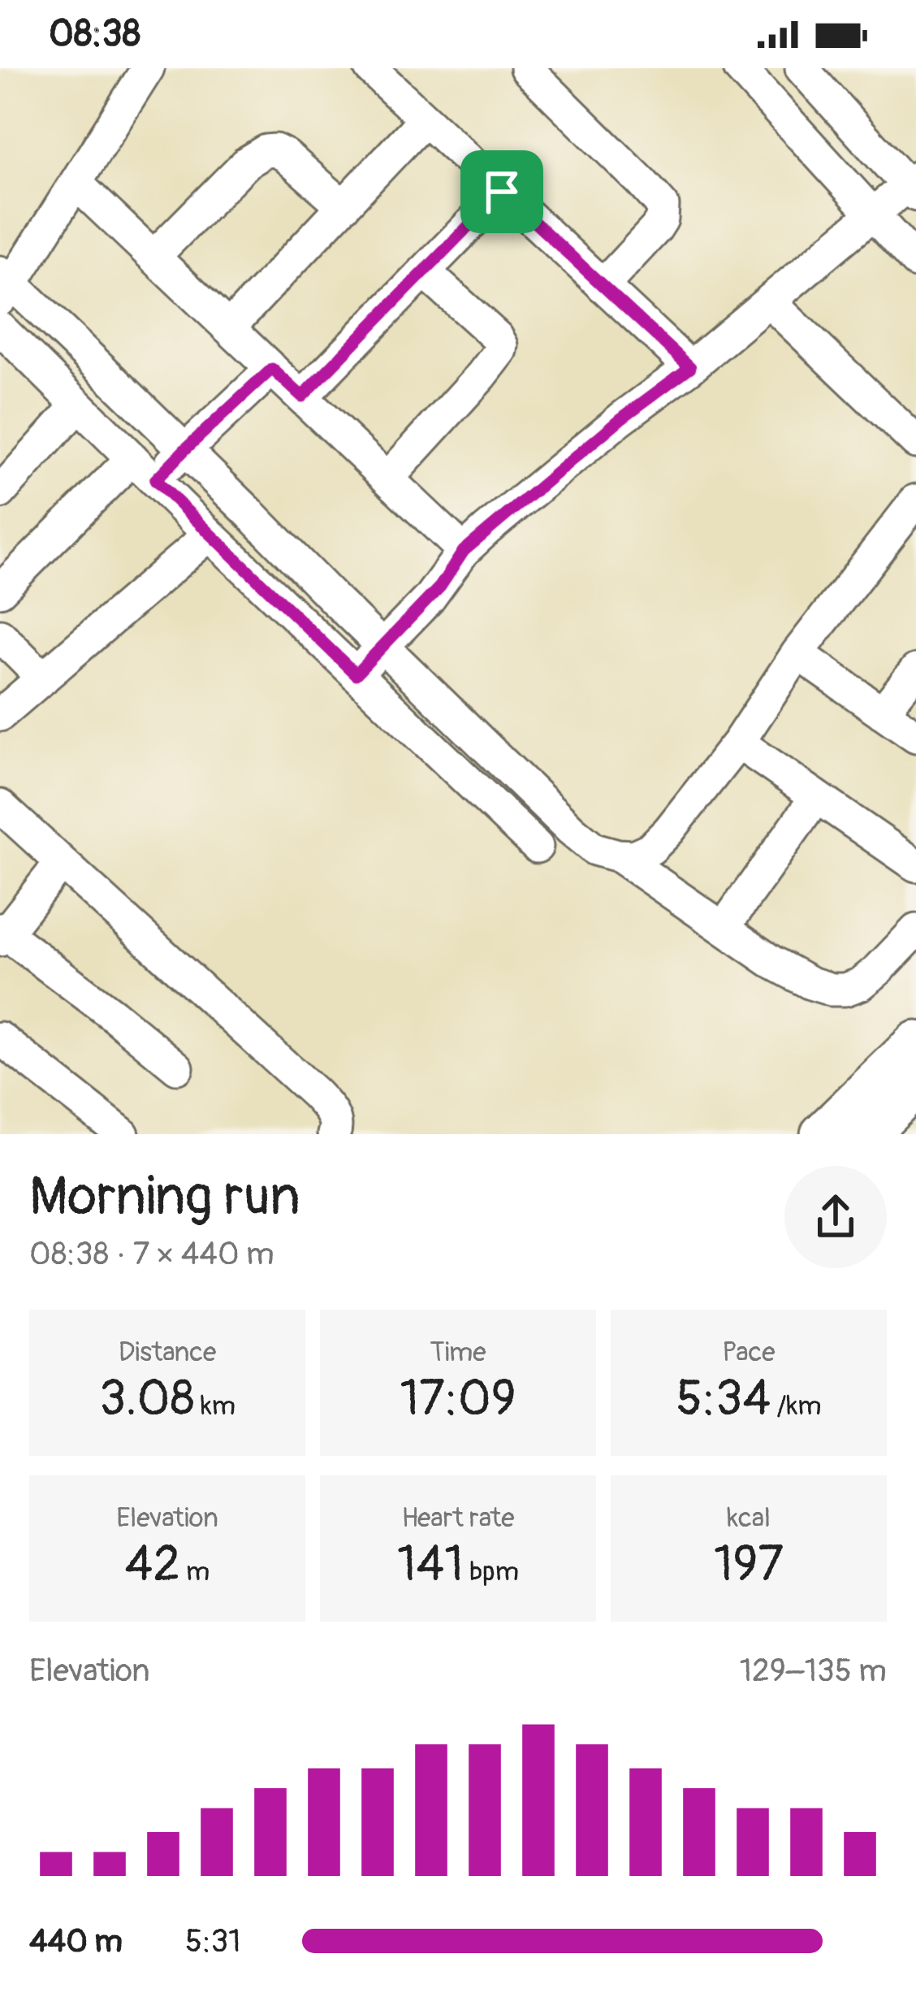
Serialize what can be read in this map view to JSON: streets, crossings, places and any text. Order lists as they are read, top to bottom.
{
  "page": {
    "status": "08:38",
    "heading": ["Morning run", "08:38 · 7 × 440 m"],
    "stats": [
      ["Distance", "3.08 km"],
      ["Time", "17:09"],
      ["Pace", "5:34 /km"],
      ["Elevation", "42 m"],
      ["Heart rate", "141 bpm"],
      ["kcal", "197"]
    ],
    "chart": ["Elevation", "129–135 m"],
    "list": [
      {
        "name": "440 m",
        "note": "5:31"
      }
    ]
  }
}
